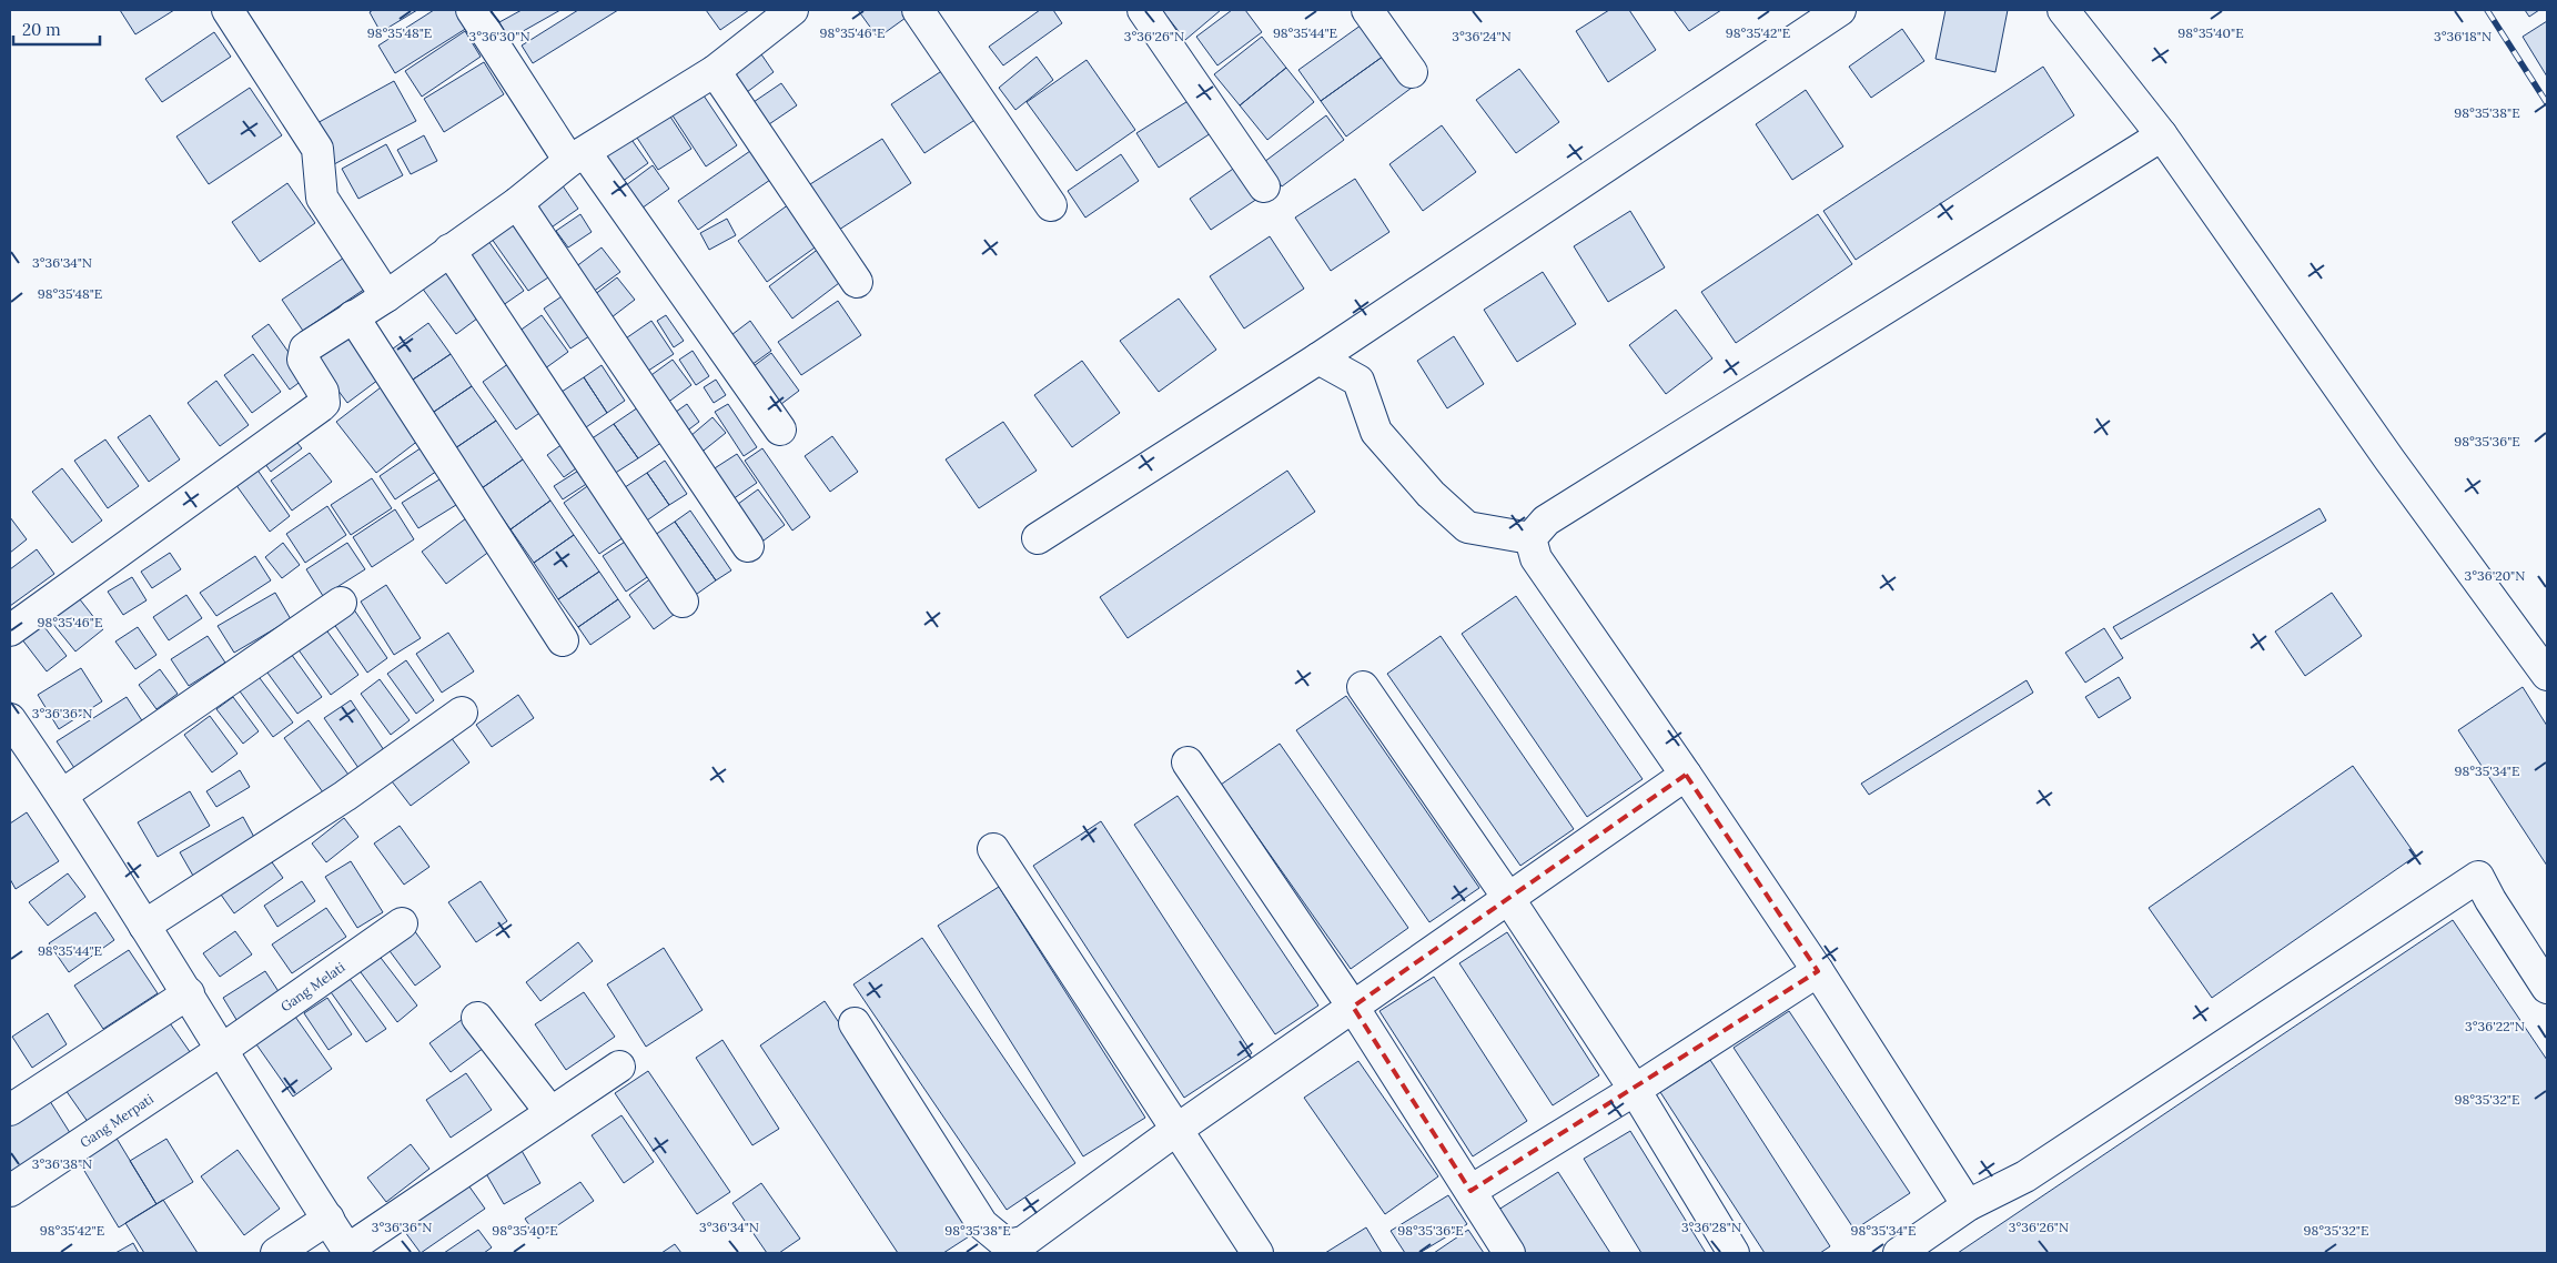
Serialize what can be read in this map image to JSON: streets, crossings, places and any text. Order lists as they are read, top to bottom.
{
  "streets": {
    "street": ["Gang Melati", "Gang Merpati"]
  },
  "crossings": [
    ["Gang Melati", "Gang Merpati"]
  ],
  "scale_bar": "20 m",
  "coordinates": [
    "98°35'48\"E",
    "98°35'46\"E",
    "98°35'44\"E",
    "98°35'42\"E",
    "98°35'40\"E",
    "3°36'30\"N",
    "3°36'26\"N",
    "3°36'24\"N",
    "3°36'18\"N",
    "98°35'38\"E",
    "3°36'34\"N",
    "98°35'36\"E",
    "3°36'20\"N",
    "3°36'36\"N",
    "98°35'34\"E",
    "3°36'22\"N",
    "98°35'32\"E",
    "3°36'38\"N",
    "3°36'28\"N"
  ]
}
